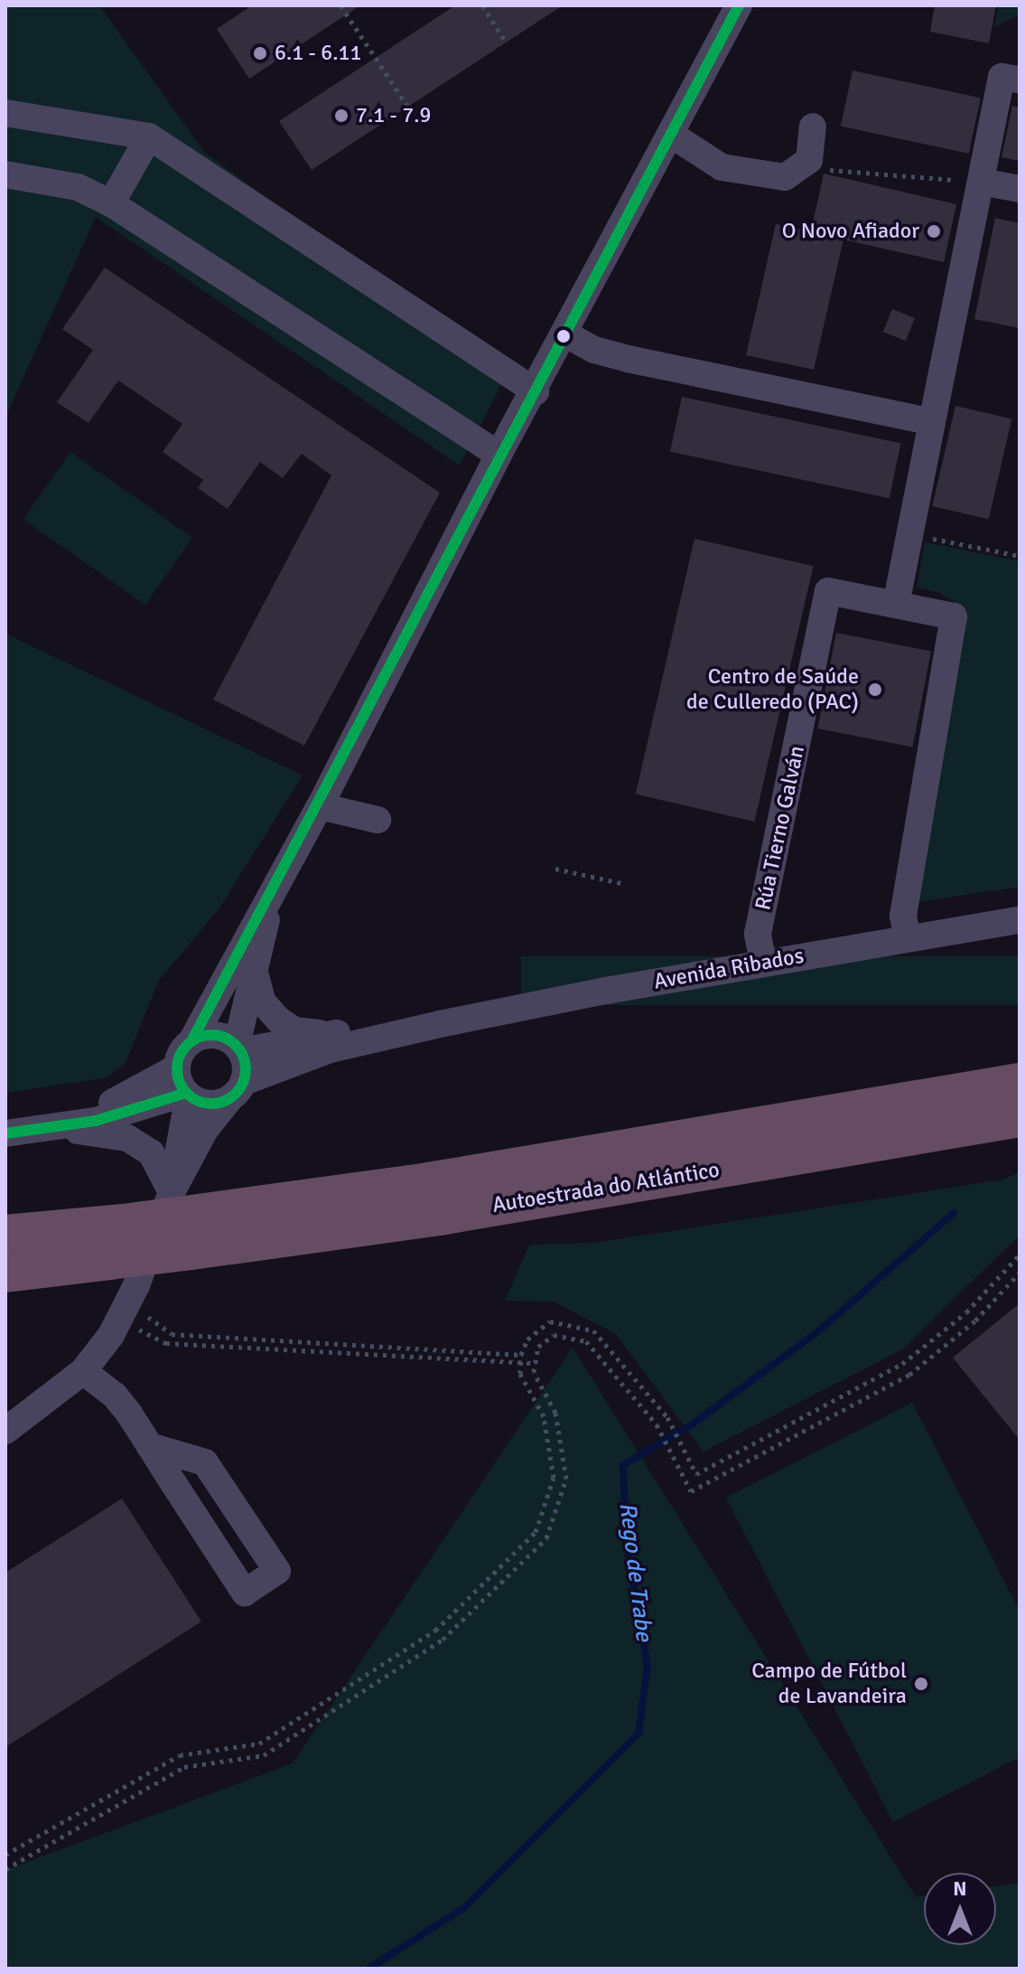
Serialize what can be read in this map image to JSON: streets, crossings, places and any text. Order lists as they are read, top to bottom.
{
  "streets": {
    "highway": ["Autoestrada do Atlántico"],
    "street": ["Rúa Tierno Galván", "Avenida Ribados"]
  },
  "crossings": [
    ["Rúa Tierno Galván", "Avenida Ribados"]
  ],
  "water": ["Rego de Trabe"],
  "places": [
    "6.1 - 6.11",
    "7.1 - 7.9",
    "O Novo Afiador",
    "Centro de Saúde de Culleredo (PAC)",
    "Campo de Fútbol de Lavandeira"
  ],
  "north": "top"
}
